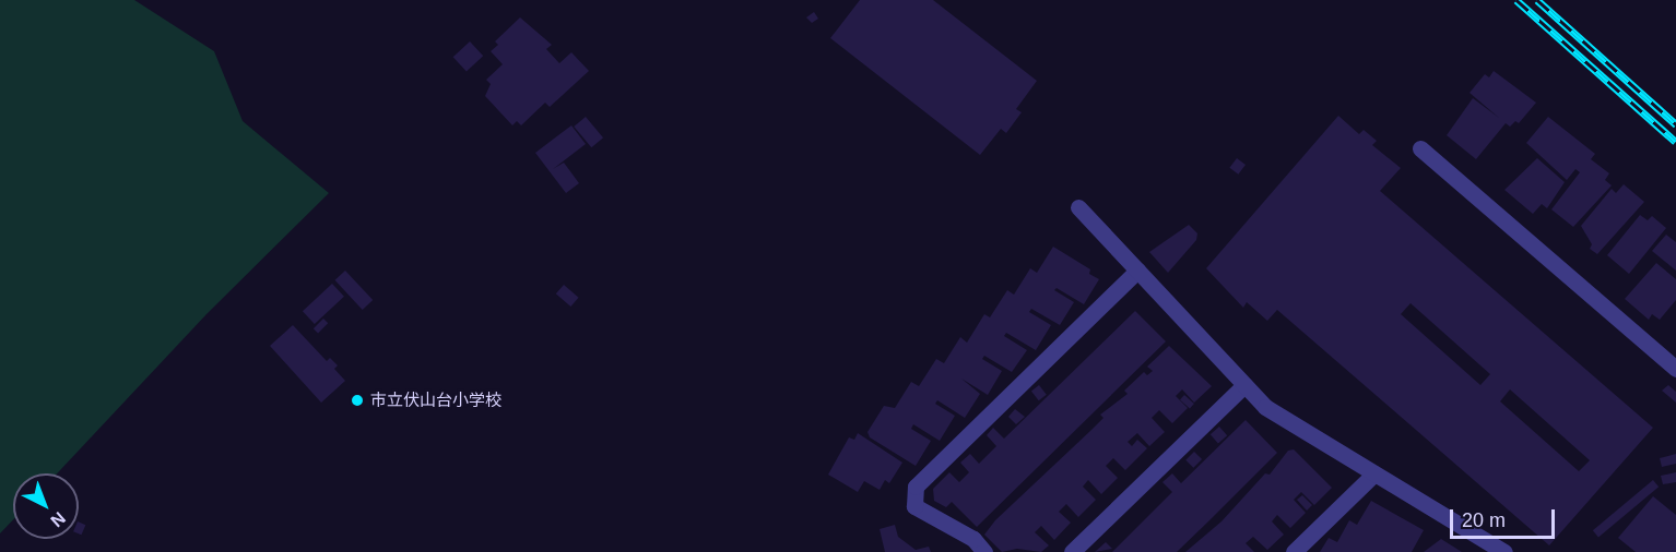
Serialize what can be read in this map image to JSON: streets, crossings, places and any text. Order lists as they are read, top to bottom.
{
  "places": ["市立伏山台小学校"],
  "scale_bar": "20 m",
  "north": "bottom right"
}
